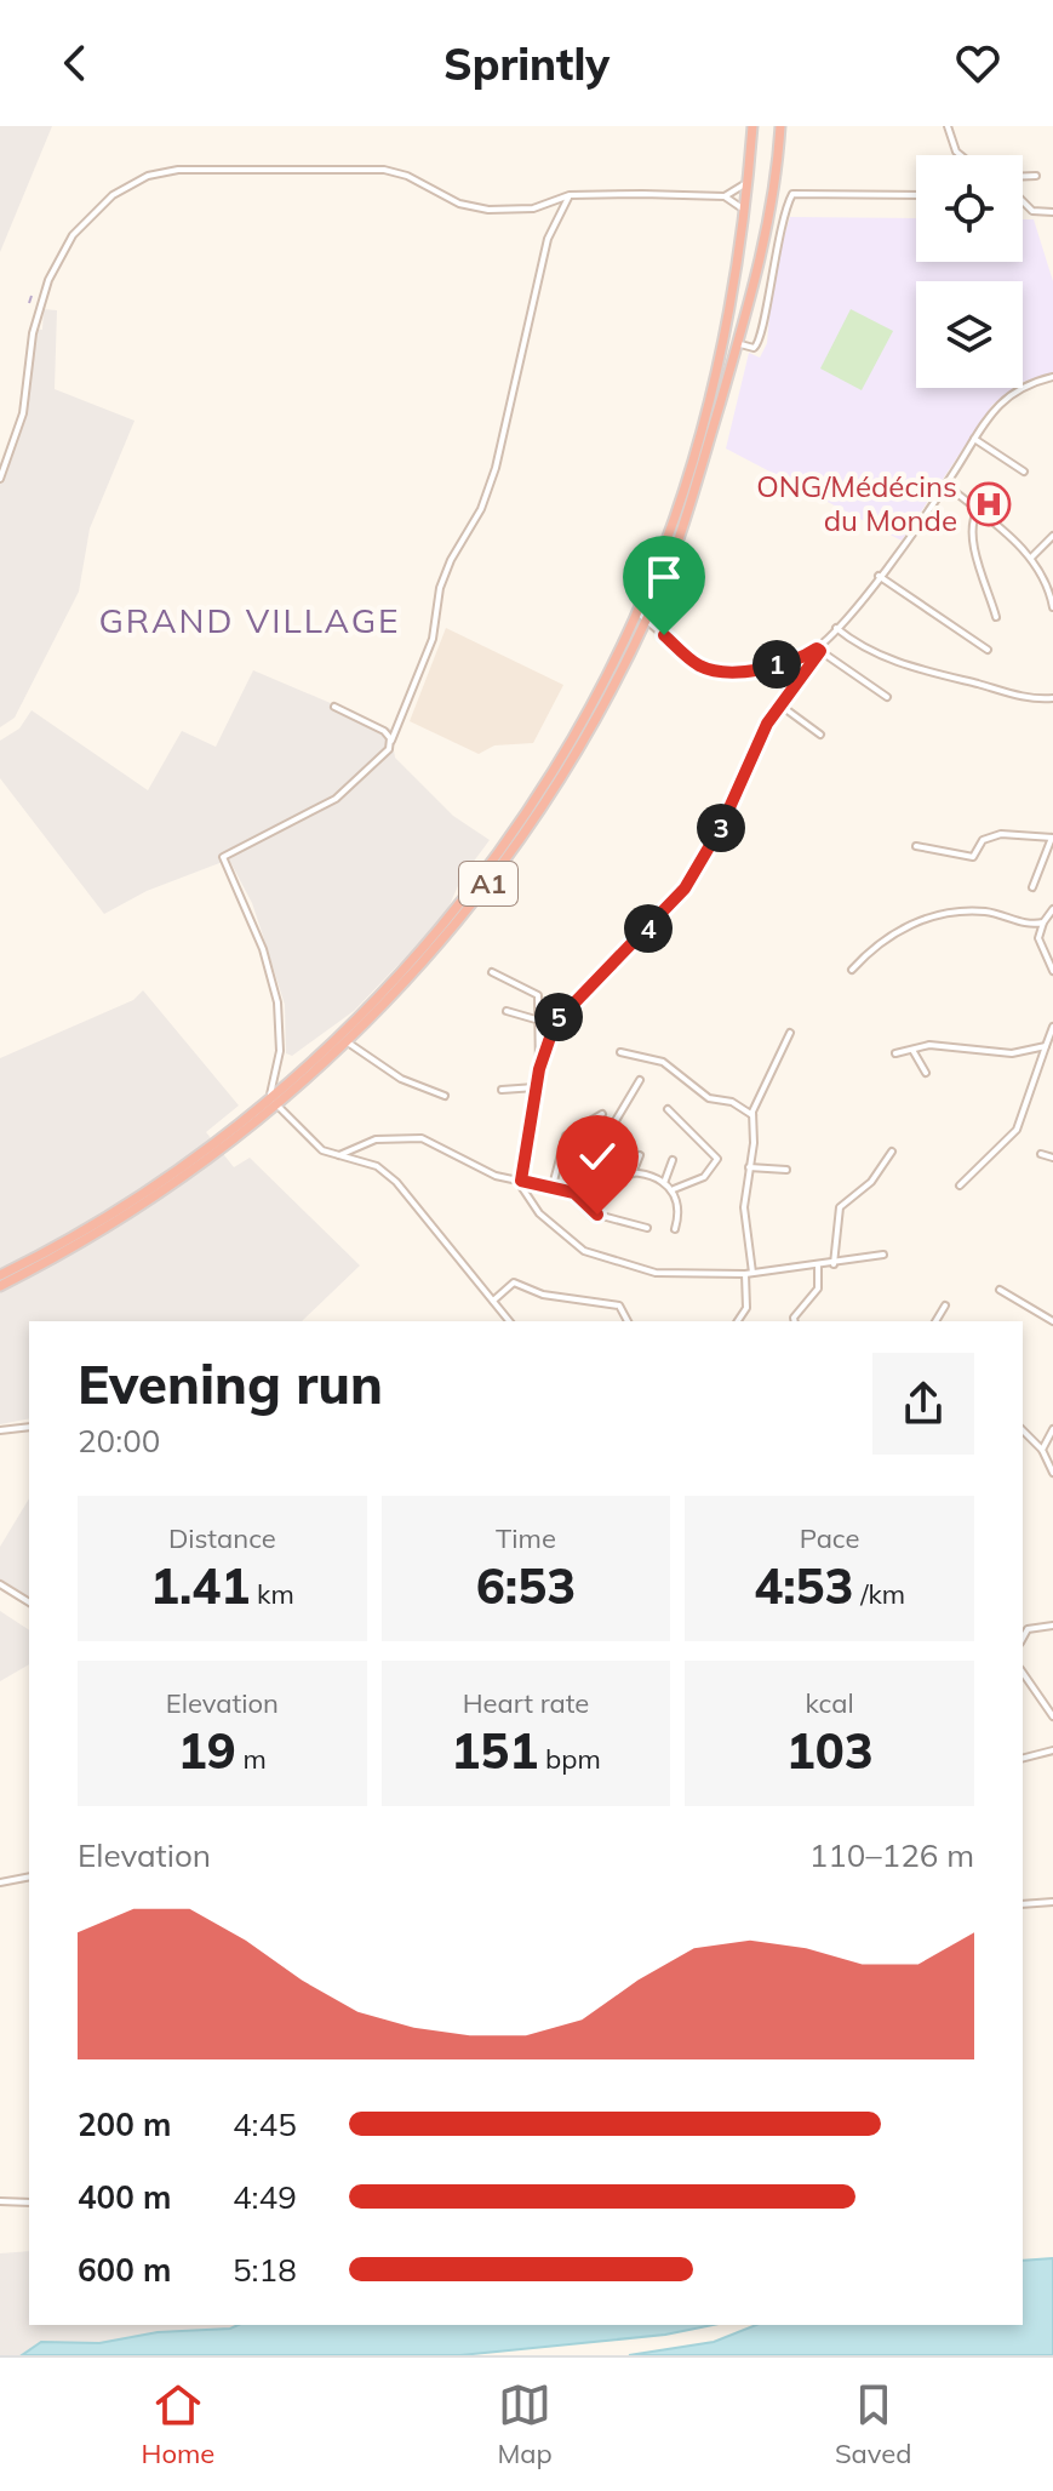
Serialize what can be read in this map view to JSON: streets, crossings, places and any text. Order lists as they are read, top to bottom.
{
  "streets": {
    "highway": ["A1"]
  },
  "districts": ["GRAND VILLAGE"],
  "places": {
    "hospital": ["ONG/Médécins du Monde"]
  },
  "page": {
    "header": "Sprintly",
    "pins": [
      "1",
      "3",
      "4",
      "5"
    ],
    "heading": ["Evening run", "20:00"],
    "stats": [
      ["Distance", "1.41 km"],
      ["Time", "6:53"],
      ["Pace", "4:53 /km"],
      ["Elevation", "19 m"],
      ["Heart rate", "151 bpm"],
      ["kcal", "103"]
    ],
    "chart": ["Elevation", "110–126 m"],
    "list": [
      {
        "name": "200 m",
        "note": "4:45"
      },
      {
        "name": "400 m",
        "note": "4:49"
      },
      {
        "name": "600 m",
        "note": "5:18"
      }
    ],
    "tabs": ["Home", "Map", "Saved"]
  }
}
